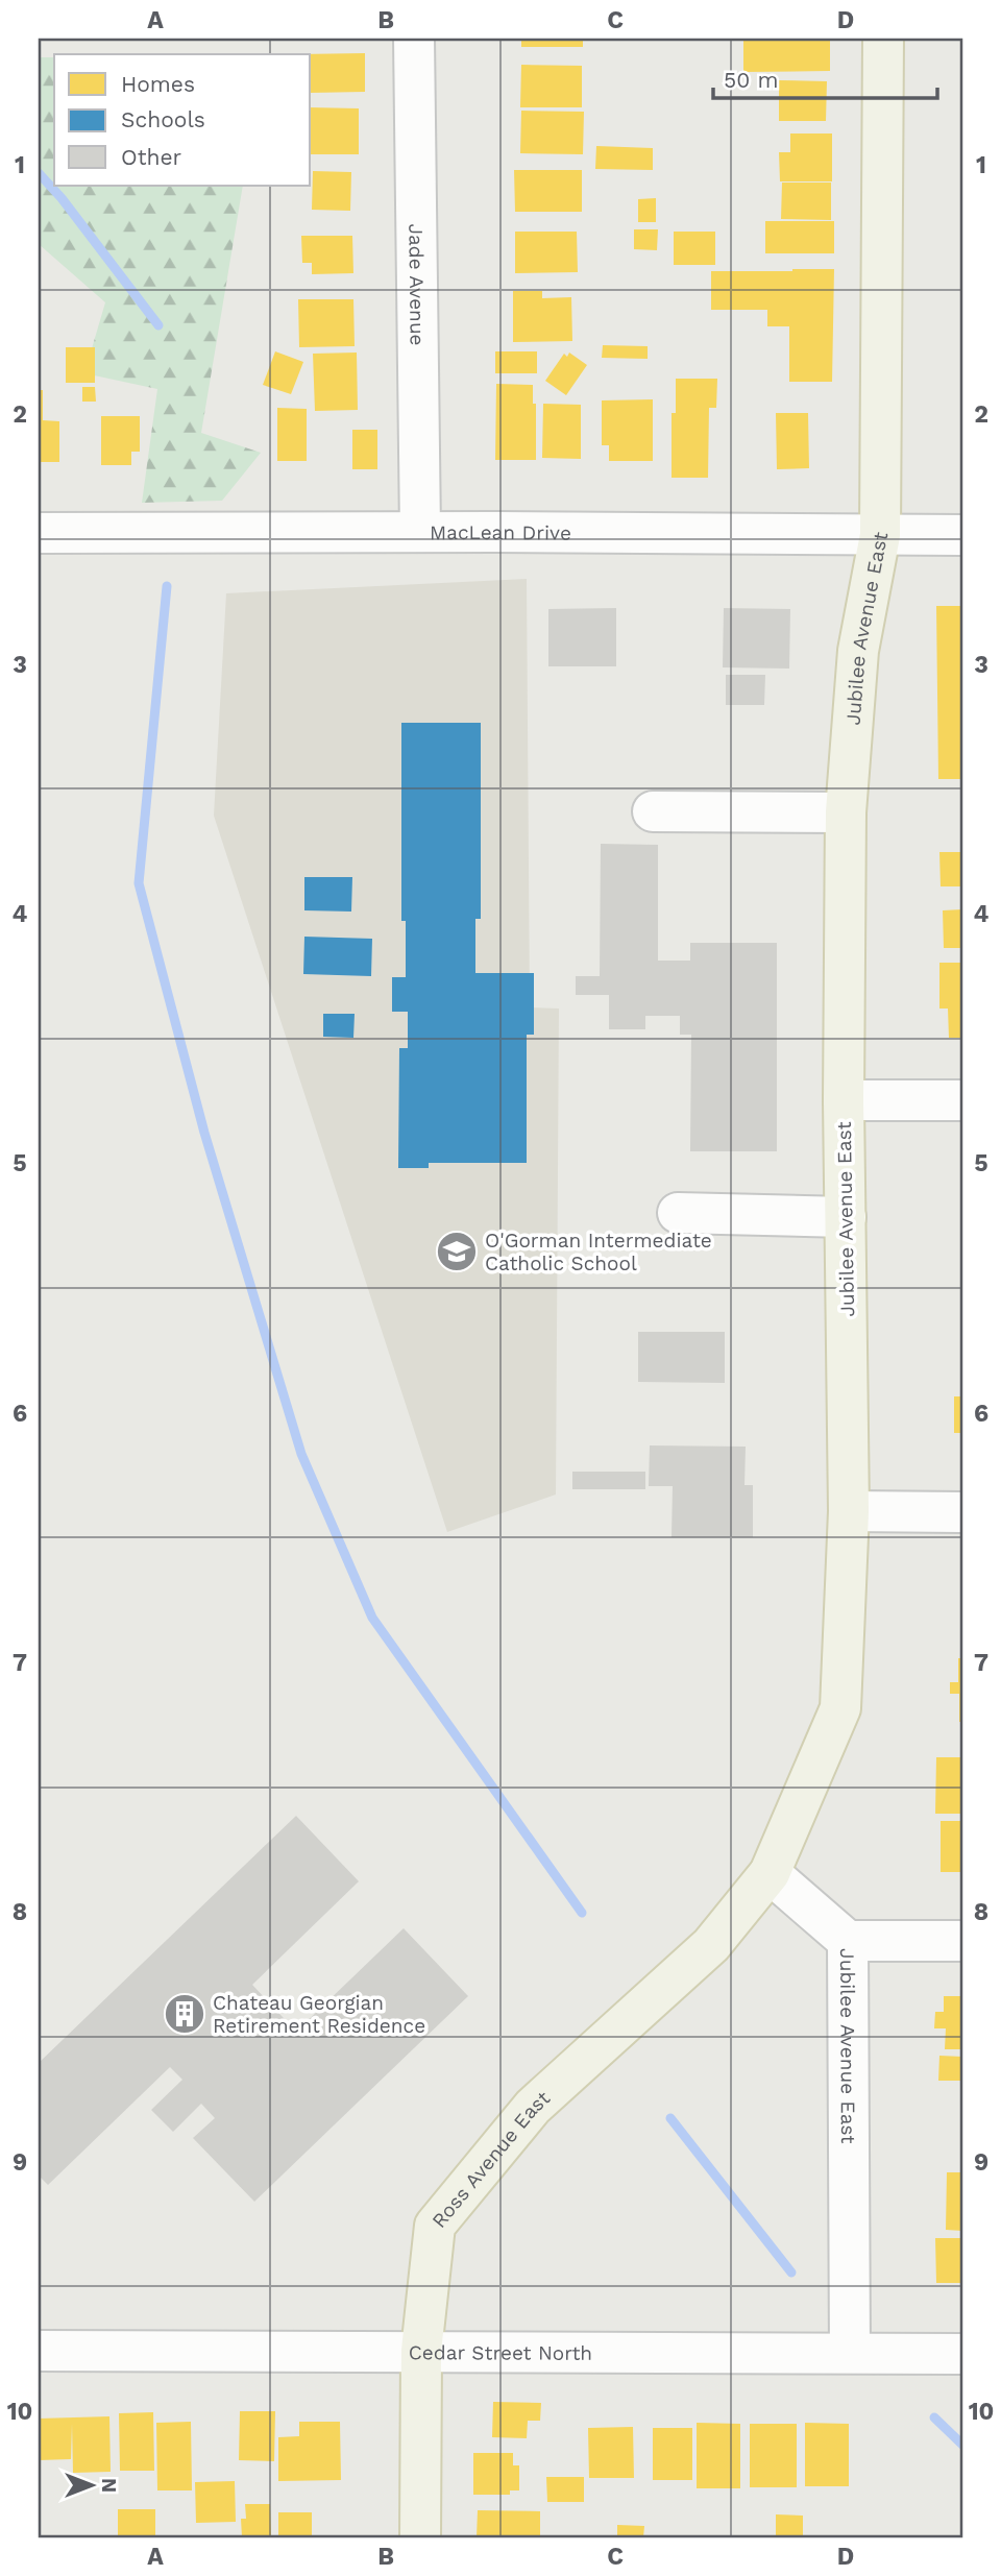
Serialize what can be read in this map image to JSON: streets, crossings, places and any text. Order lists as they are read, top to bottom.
{
  "streets": {
    "main road": ["Jubilee Avenue East", "Ross Avenue East"],
    "street": ["Jade Avenue", "MacLean Drive", "Cedar Street North"]
  },
  "crossings": [
    ["Jade Avenue", "MacLean Drive"],
    ["MacLean Drive", "Jubilee Avenue East"],
    ["Jubilee Avenue East", "Ross Avenue East"],
    ["Jubilee Avenue East", "Cedar Street North"],
    ["Ross Avenue East", "Cedar Street North"]
  ],
  "places": {
    "school or university": ["O'Gorman Intermediate Catholic School"],
    "building": ["Chateau Georgian Retirement Residence"]
  },
  "legend": ["Homes", "Schools", "Other"],
  "scale_bar": "50 m",
  "north": "right",
  "grid": {
    "columns": [
      "A",
      "B",
      "C",
      "D"
    ],
    "rows": [
      "1",
      "2",
      "3",
      "4",
      "5",
      "6",
      "7",
      "8",
      "9",
      "10"
    ]
  }
}
